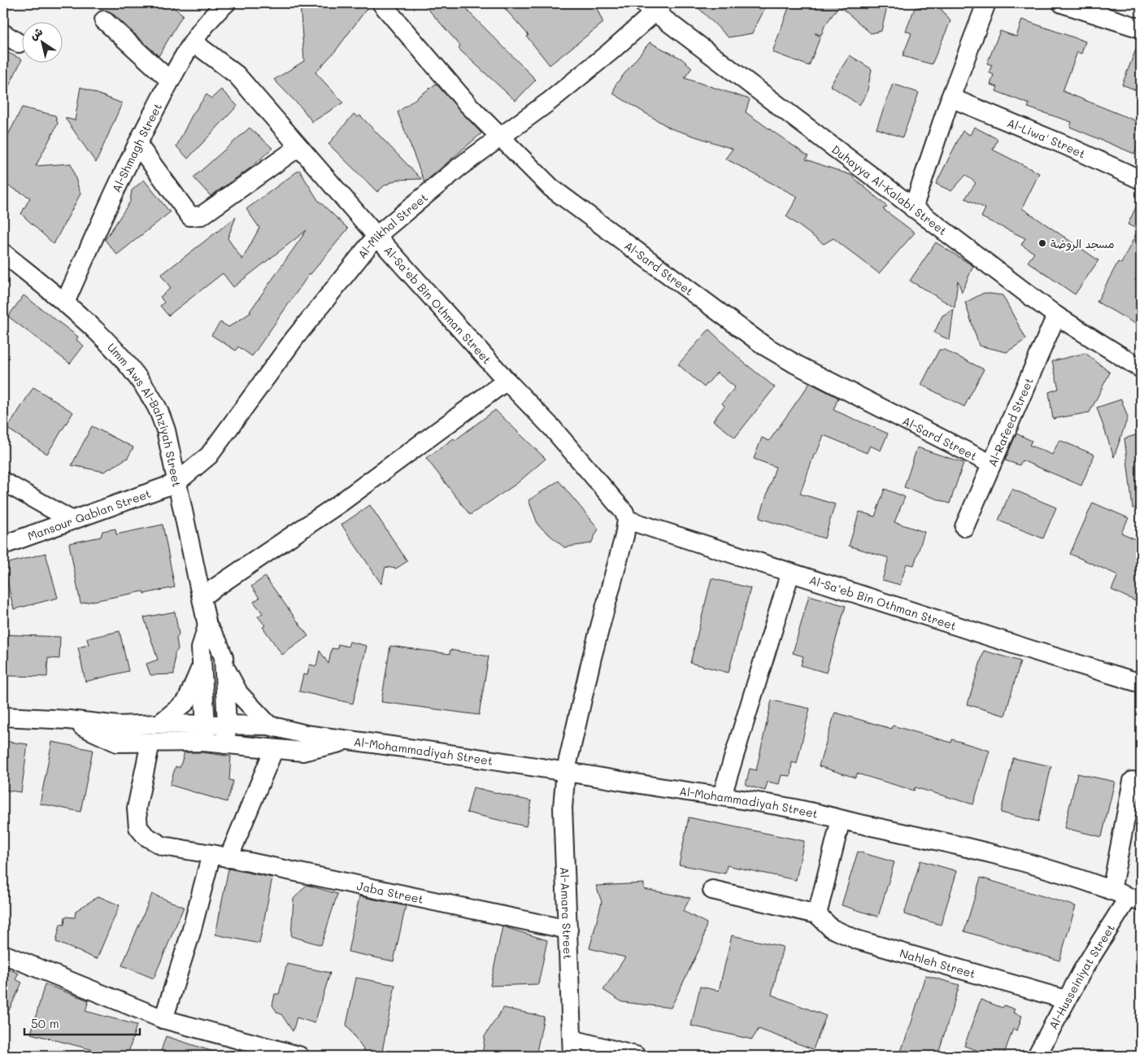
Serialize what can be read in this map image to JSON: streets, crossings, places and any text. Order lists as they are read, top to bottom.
{
  "streets": {
    "street": [
      "Al-Liwa' Street",
      "Al-Shmagh Street",
      "Duhayya Al-Kalabi Street",
      "Al-Mikhal Street",
      "Al-Sard Street",
      "Al-Sa‘eb Bin Othman Street",
      "Umm Aws Al-Bahziyah Street",
      "Al-Rafeed Street",
      "Mansour Qablan Street",
      "Al-Mohammadiyah Street",
      "Jaba Street",
      "Al-Amara Street",
      "Nahleh Street",
      "Al-Husseiniyat Street"
    ]
  },
  "crossings": [
    ["Al-Shmagh Street", "Al-Sa‘eb Bin Othman Street"],
    ["Al-Shmagh Street", "Umm Aws Al-Bahziyah Street"],
    ["Duhayya Al-Kalabi Street", "Al-Mikhal Street"],
    ["Duhayya Al-Kalabi Street", "Al-Rafeed Street"],
    ["Al-Mikhal Street", "Al-Sard Street"],
    ["Al-Mikhal Street", "Al-Sa‘eb Bin Othman Street"],
    ["Al-Mikhal Street", "Umm Aws Al-Bahziyah Street"],
    ["Al-Mikhal Street", "Mansour Qablan Street"],
    ["Al-Sard Street", "Al-Rafeed Street"],
    ["Umm Aws Al-Bahziyah Street", "Mansour Qablan Street"],
    ["Umm Aws Al-Bahziyah Street", "Al-Mohammadiyah Street"],
    ["Al-Mohammadiyah Street", "Jaba Street"],
    ["Al-Mohammadiyah Street", "Al-Amara Street"],
    ["Al-Mohammadiyah Street", "Al-Husseiniyat Street"],
    ["Jaba Street", "Al-Amara Street"],
    ["Nahleh Street", "Al-Husseiniyat Street"]
  ],
  "places": ["مسجد الروضة"],
  "scale_bar": "50 m",
  "north": "top left"
}
